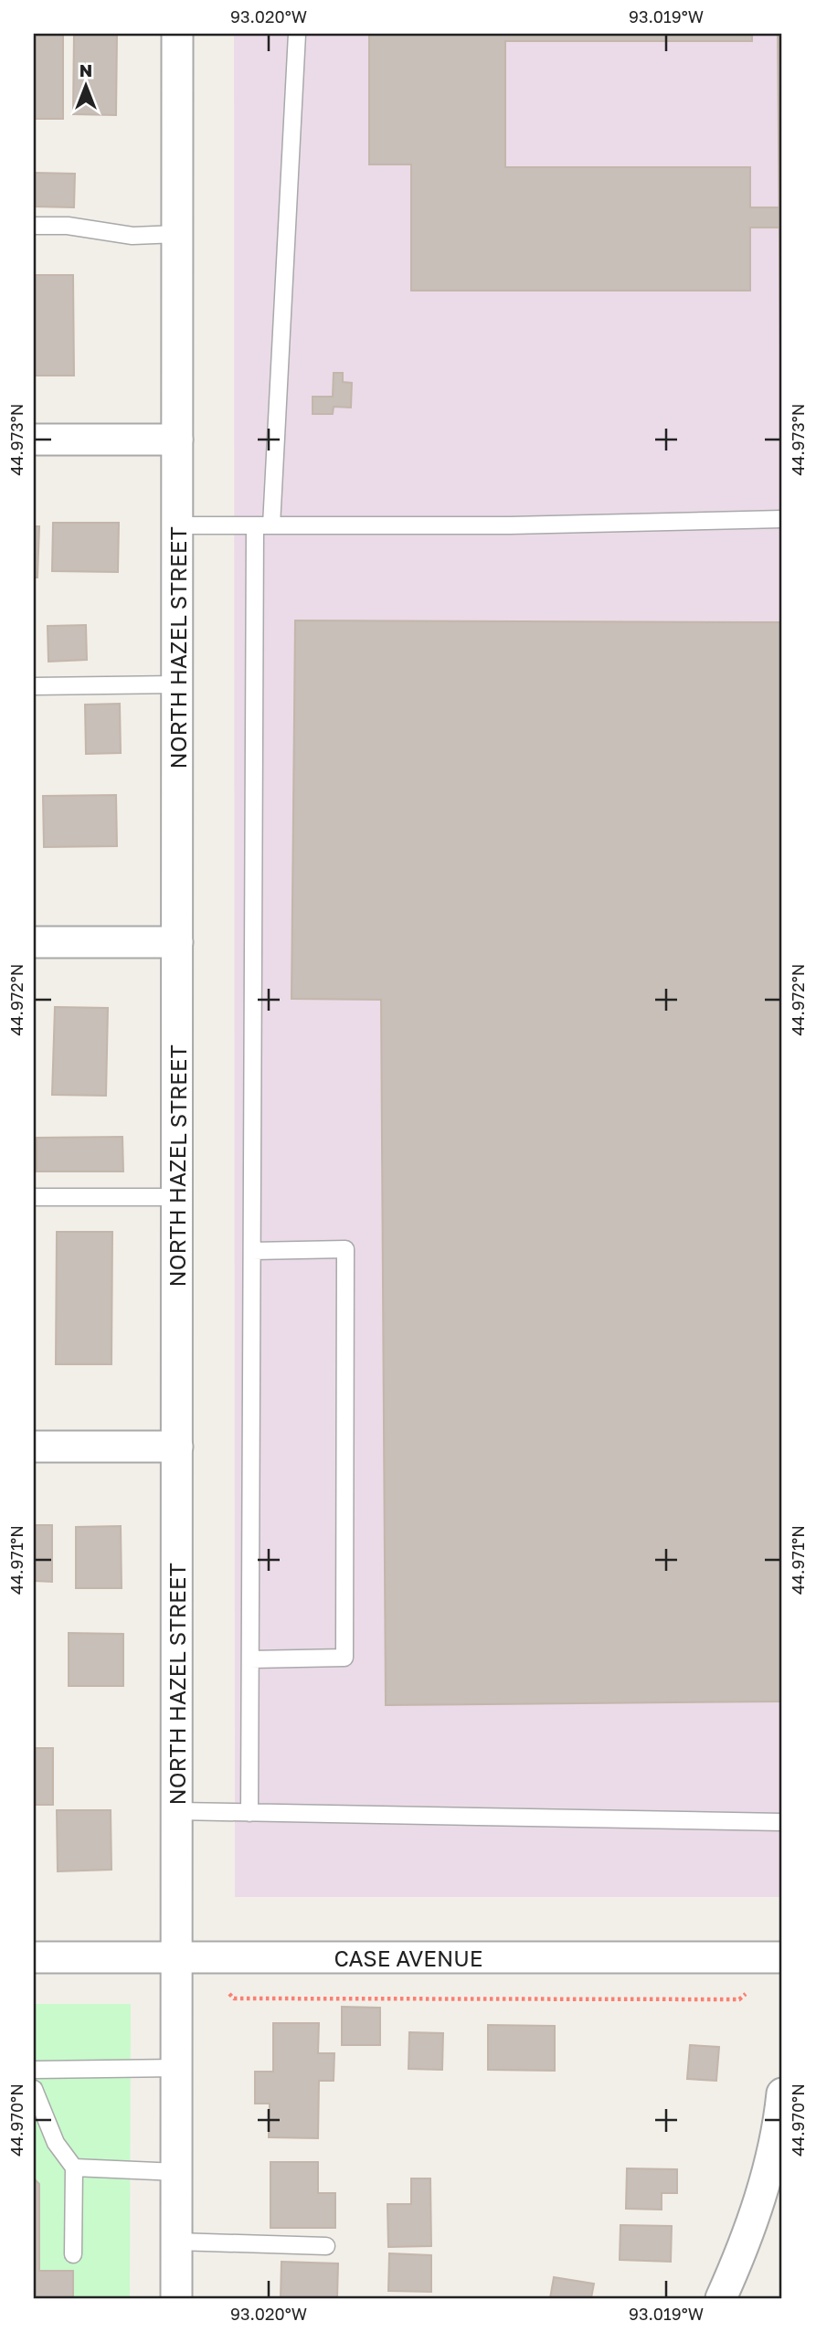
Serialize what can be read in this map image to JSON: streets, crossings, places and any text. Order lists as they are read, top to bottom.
{
  "streets": {
    "street": ["NORTH HAZEL STREET", "CASE AVENUE"]
  },
  "crossings": [
    ["NORTH HAZEL STREET", "CASE AVENUE"]
  ],
  "north": "top",
  "coordinates": [
    "93.020°W",
    "93.019°W",
    "44.973°N",
    "44.972°N",
    "44.971°N",
    "44.970°N"
  ]
}
